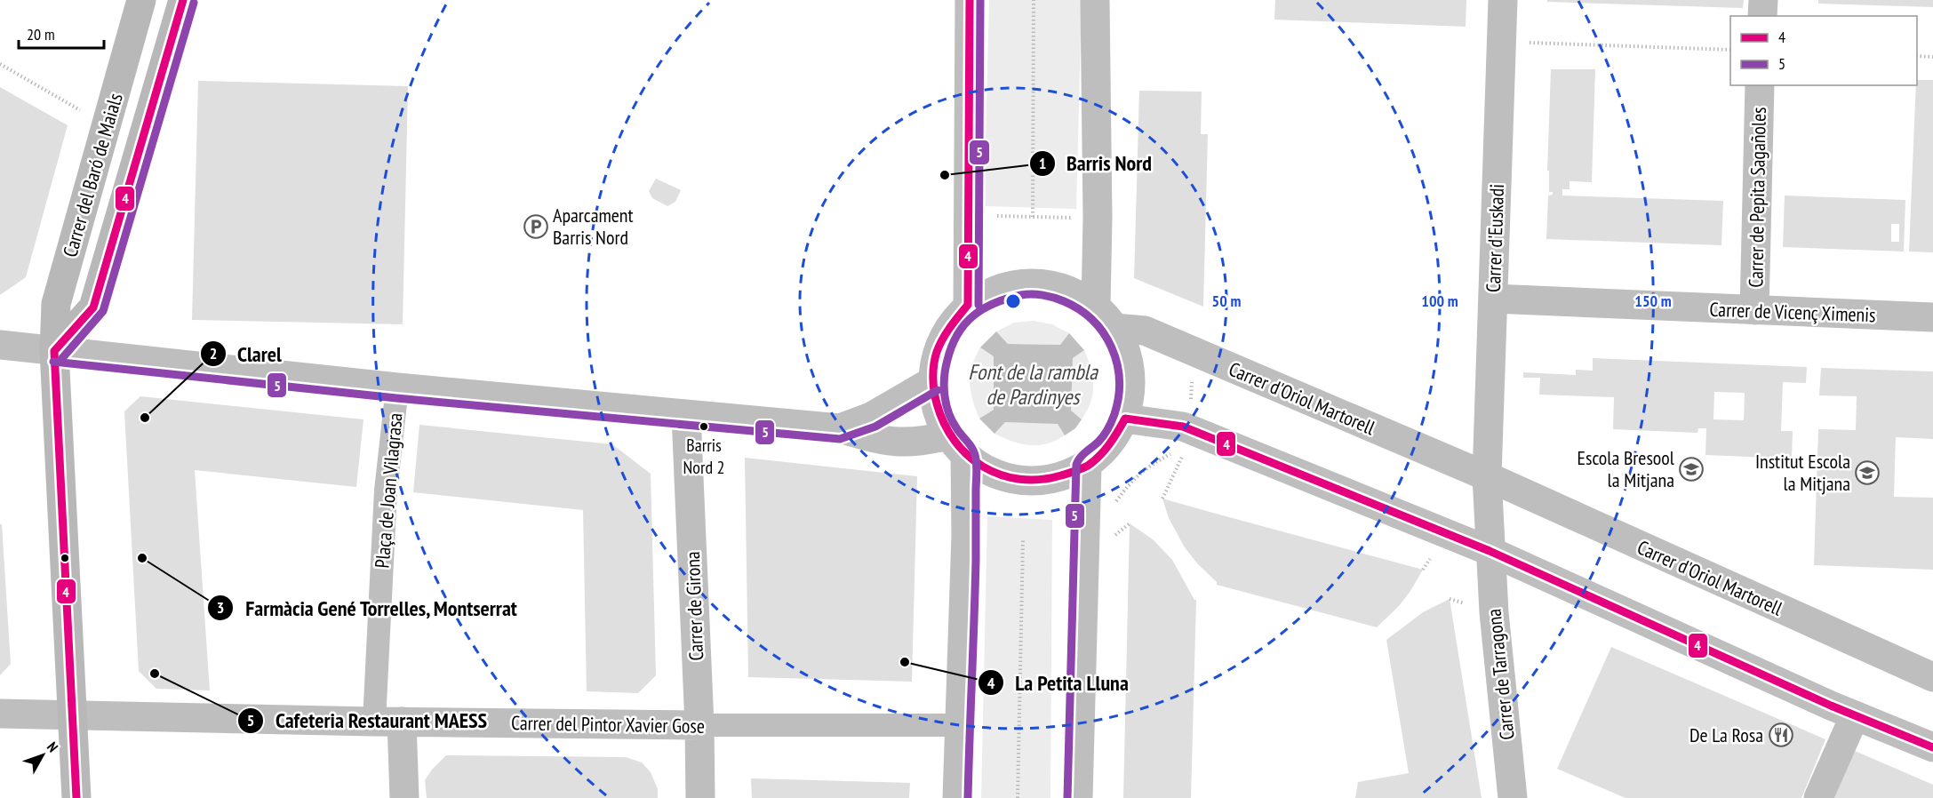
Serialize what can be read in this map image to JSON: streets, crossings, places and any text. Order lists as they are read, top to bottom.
{
  "streets": {
    "main road": ["Carrer del Baró de Maials"],
    "street": [
      "Carrer de Pepita Sagañoles",
      "Carrer d'Euskadi",
      "Carrer de Vicenç Ximenis",
      "Carrer d'Oriol Martorell",
      "Plaça de Joan Vilagrasa",
      "Carrer de Girona",
      "Carrer de Tarragona",
      "Carrer del Pintor Xavier Gose"
    ]
  },
  "crossings": [
    ["Carrer del Baró de Maials", "Carrer del Pintor Xavier Gose"],
    ["Carrer de Pepita Sagañoles", "Carrer de Vicenç Ximenis"],
    ["Carrer d'Euskadi", "Carrer de Vicenç Ximenis"],
    ["Carrer d'Euskadi", "Carrer d'Oriol Martorell"],
    ["Plaça de Joan Vilagrasa", "Carrer del Pintor Xavier Gose"],
    ["Carrer de Girona", "Carrer del Pintor Xavier Gose"]
  ],
  "water": ["Font de la rambla de Pardinyes"],
  "places": {
    "other": [
      "Barris Nord",
      "Clarel",
      "Barris Nord 2",
      "Farmàcia Gené Torrelles, Montserrat",
      "La Petita Lluna",
      "Cafeteria Restaurant MAESS"
    ],
    "parking": ["Aparcament Barris Nord"],
    "school or university": ["Escola Bresool la Mitjana", "Institut Escola la Mitjana"],
    "restaurant": ["De La Rosa"]
  },
  "lines": ["transit line 4", "transit line 5"],
  "legend": ["4", "5"],
  "scale_bar": "20 m",
  "north": "top right",
  "rings": ["50 m", "100 m", "150 m"]
}
